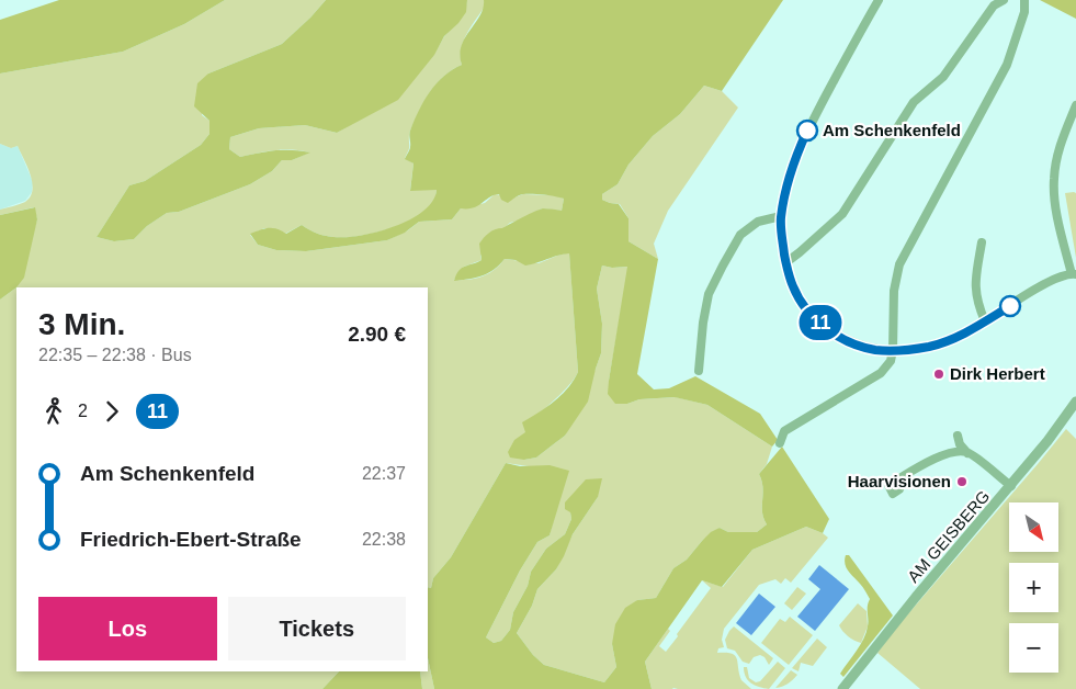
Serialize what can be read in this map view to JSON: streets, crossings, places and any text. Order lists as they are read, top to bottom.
{
  "streets": {
    "street": ["AM GEISBERG"]
  },
  "places": ["Am Schenkenfeld", "Dirk Herbert", "Haarvisionen"],
  "lines": ["bus line 11"],
  "north": "bottom right",
  "page": {
    "on_map": "11",
    "heading": ["3 Min.", "22:35 – 22:38 · Bus", "2.90 €"],
    "legs": ["2", "11"],
    "list": [
      {
        "name": "Am Schenkenfeld",
        "value": "22:37"
      },
      {
        "name": "Friedrich-Ebert-Straße",
        "value": "22:38"
      }
    ],
    "map_buttons": ["+", "−"],
    "buttons": ["Los", "Tickets"]
  }
}
